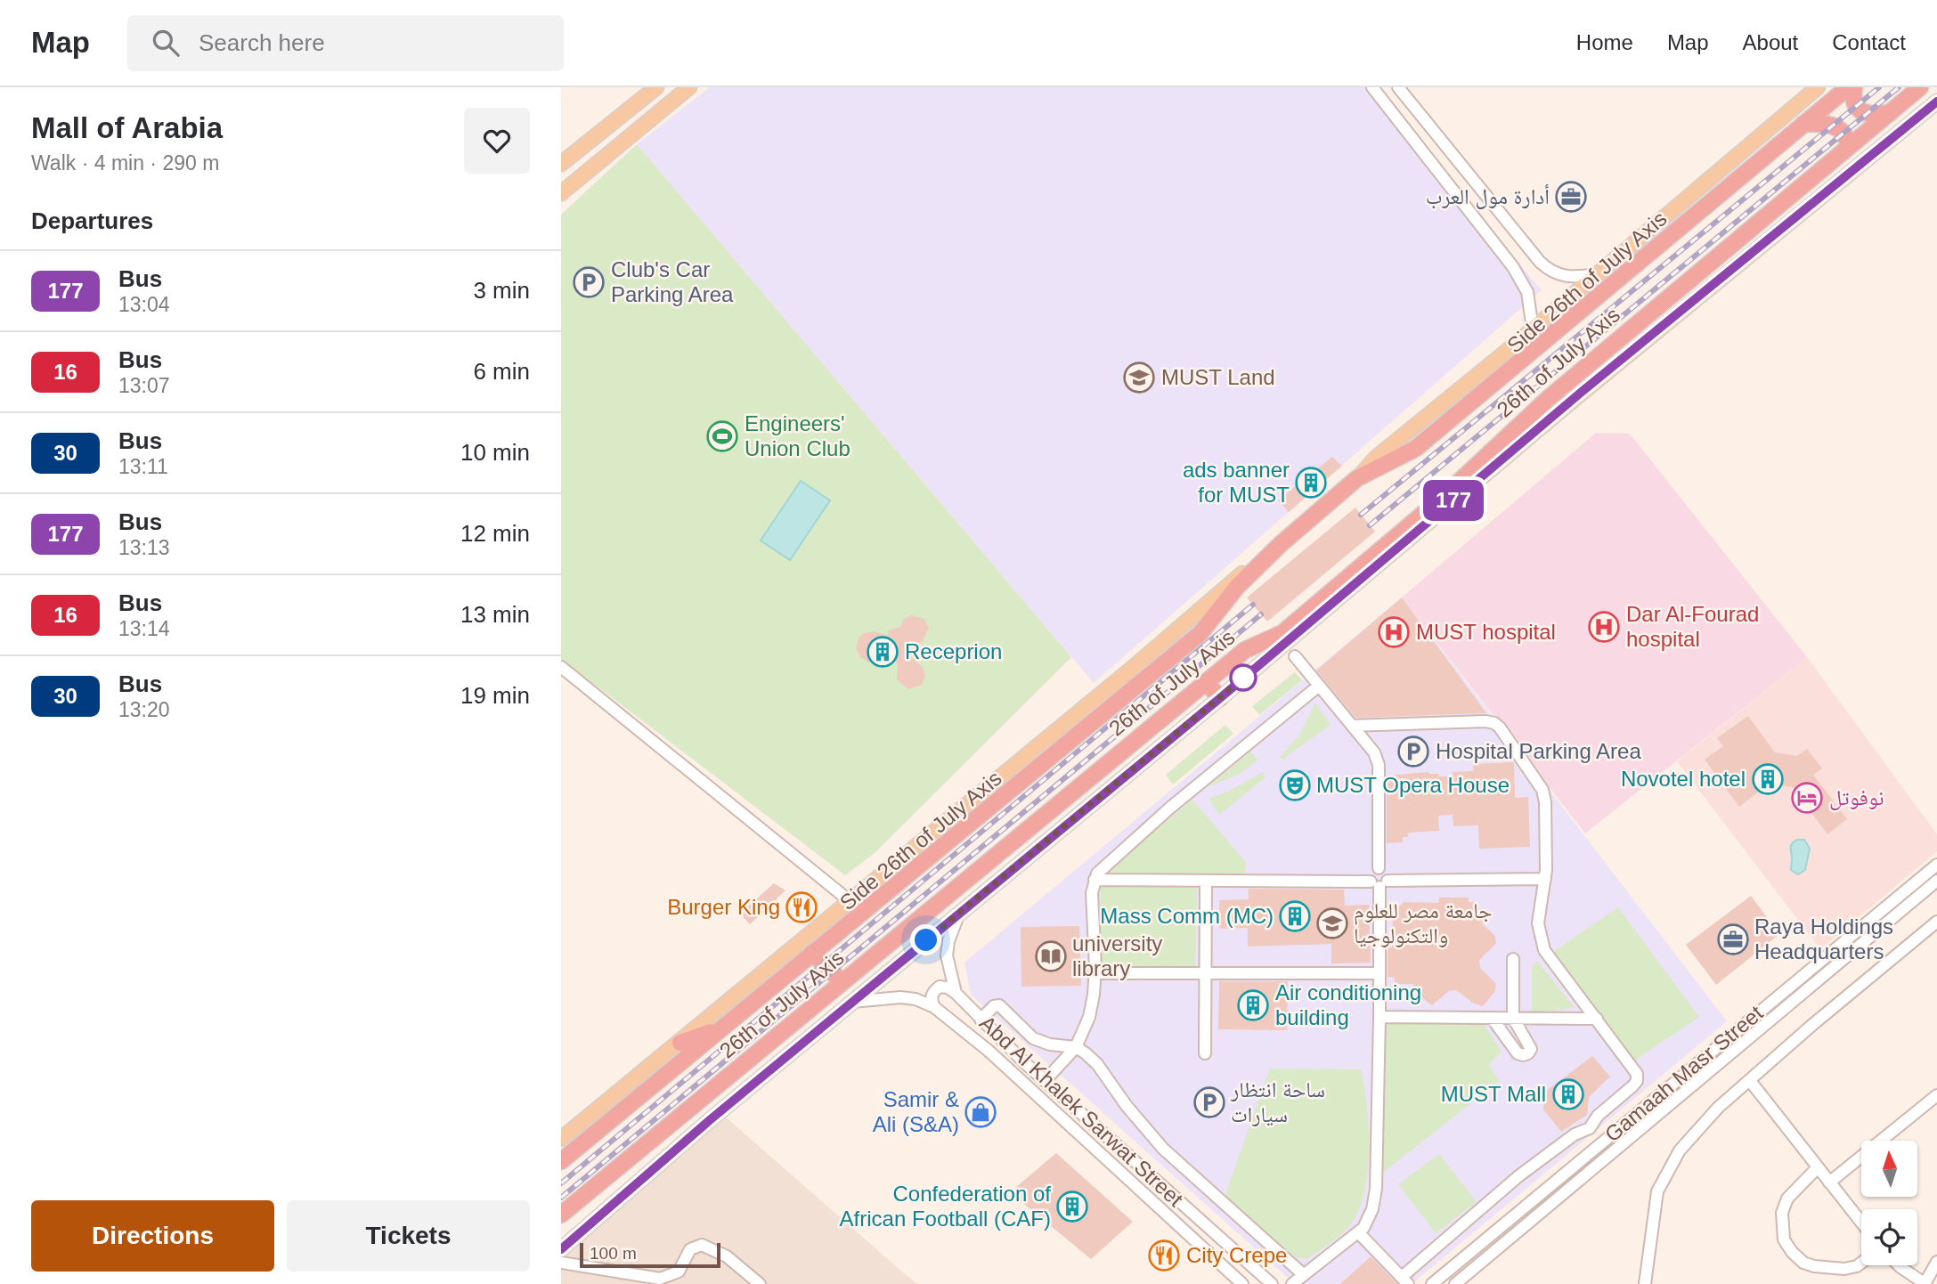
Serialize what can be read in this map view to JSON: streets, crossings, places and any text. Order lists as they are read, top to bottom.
{
  "streets": {
    "highway": ["26th of July Axis"],
    "main road": ["Side 26th of July Axis"],
    "street": ["Gamaah Masr Street", "Abd Al Khalek Sarwat Street"]
  },
  "crossings": [
    ["Side 26th of July Axis", "26th of July Axis"]
  ],
  "places": {
    "office": ["أدارة مول العرب", "Raya Holdings Headquarters"],
    "parking": ["Club's Car Parking Area", "Hospital Parking Area", "ساحة انتظار سيارات"],
    "school or university": ["MUST Land", "جامعة مصر للعلوم والتكنولوجيا"],
    "sports": ["Engineers' Union Club"],
    "building": [
      "ads banner for MUST",
      "Receprion",
      "Novotel hotel",
      "Mass Comm (MC)",
      "Air conditioning building",
      "MUST Mall",
      "Confederation of African Football (CAF)"
    ],
    "hospital": ["Dar Al-Fourad hospital", "MUST hospital"],
    "theatre": ["MUST Opera House"],
    "hotel": ["نوفوتل"],
    "restaurant": ["Burger King", "City Crepe"],
    "library": ["university library"],
    "shop": ["Samir & Ali (S&A)"]
  },
  "lines": ["bus line 177"],
  "scale_bar": "100 m",
  "north": "top",
  "page": {
    "header": "Map",
    "search": "Search here",
    "nav": [
      "Home",
      "Map",
      "About",
      "Contact"
    ],
    "heading": [
      ["Mall of Arabia", "Walk · 4 min · 290 m"],
      "Departures"
    ],
    "on_map": "177",
    "list": [
      {
        "mark": "177",
        "name": "Bus",
        "note": "13:04",
        "value": "3 min"
      },
      {
        "mark": "16",
        "name": "Bus",
        "note": "13:07",
        "value": "6 min"
      },
      {
        "mark": "30",
        "name": "Bus",
        "note": "13:11",
        "value": "10 min"
      },
      {
        "mark": "177",
        "name": "Bus",
        "note": "13:13",
        "value": "12 min"
      },
      {
        "mark": "16",
        "name": "Bus",
        "note": "13:14",
        "value": "13 min"
      },
      {
        "mark": "30",
        "name": "Bus",
        "note": "13:20",
        "value": "19 min"
      }
    ],
    "buttons": ["Directions", "Tickets"],
    "scale": "100 m"
  }
}
